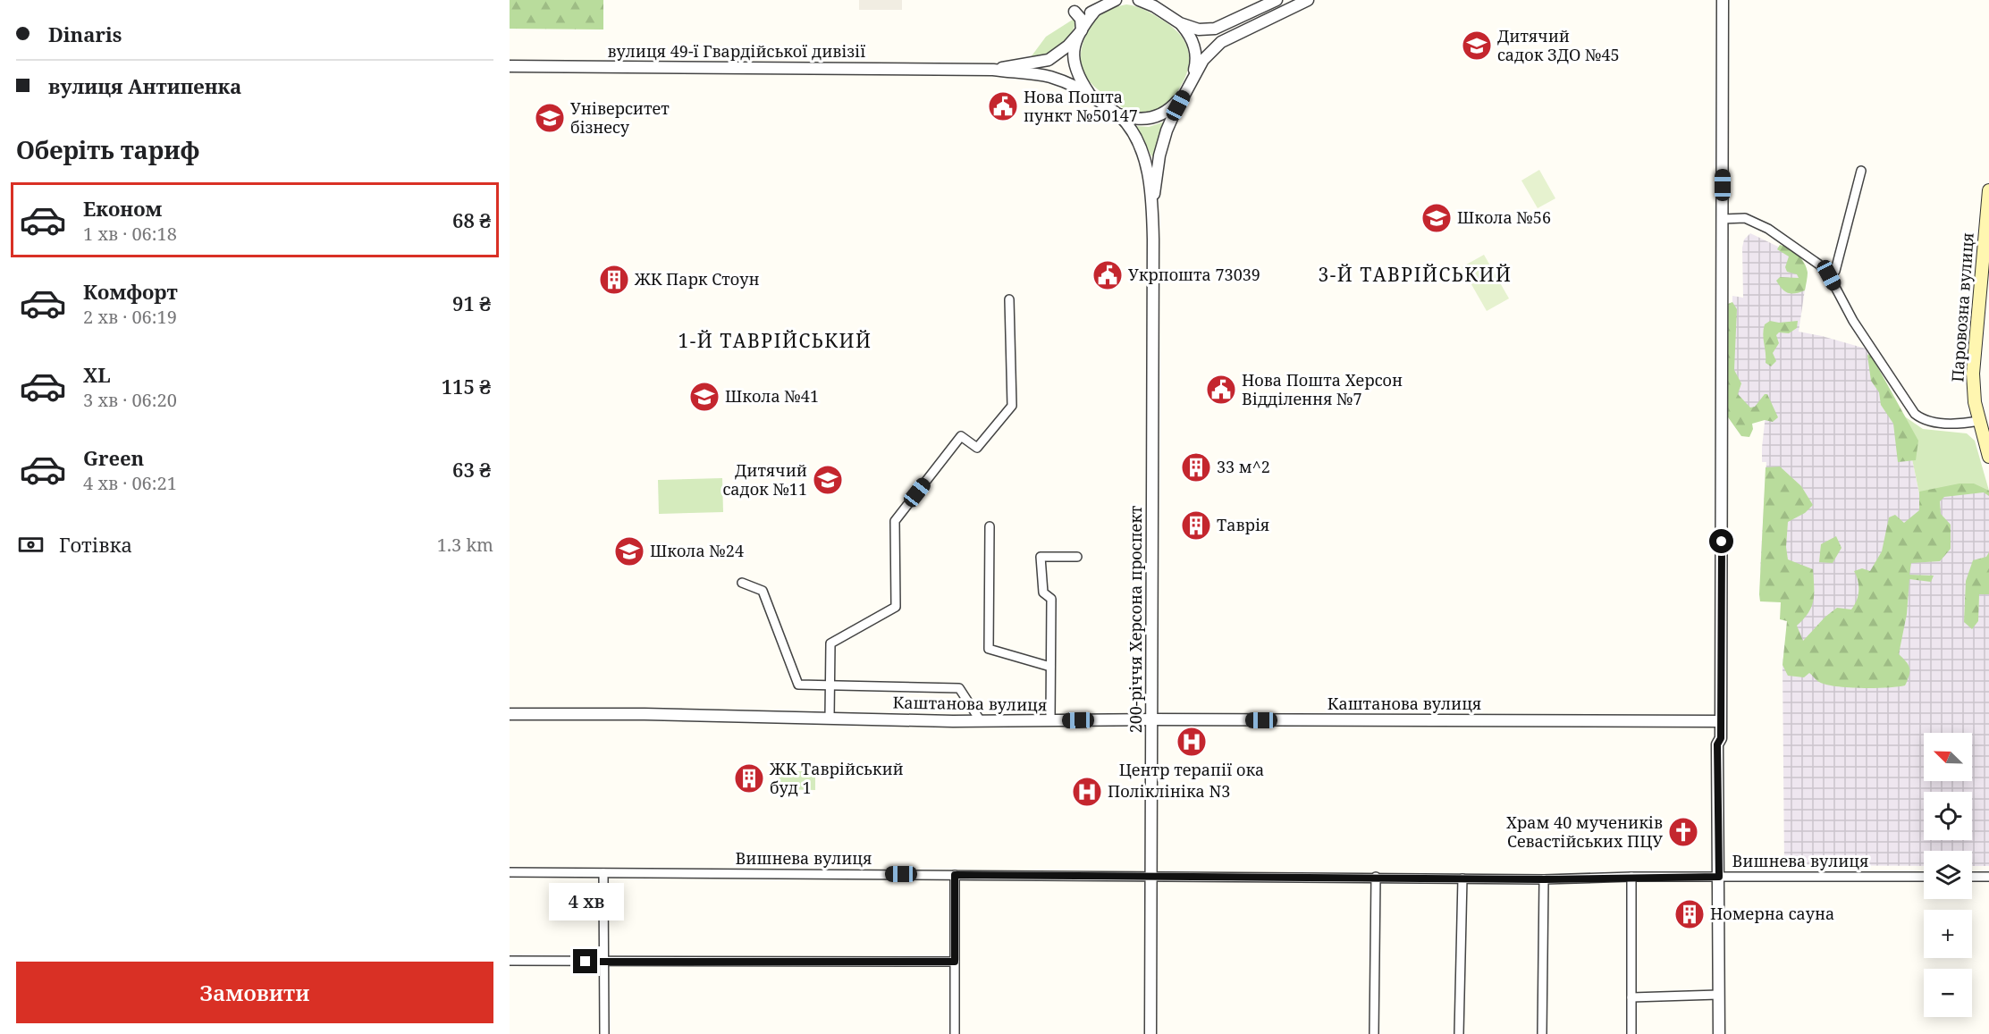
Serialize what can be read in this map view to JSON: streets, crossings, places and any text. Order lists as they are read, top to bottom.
{
  "streets": {
    "main road": ["Паровозна вулиця"],
    "street": [
      "вулиця 49-ї Гвардійської дивізії",
      "200-річчя Херсона проспект",
      "Каштанова вулиця",
      "Вишнева вулиця"
    ]
  },
  "crossings": [
    ["200-річчя Херсона проспект", "Каштанова вулиця"],
    ["200-річчя Херсона проспект", "Вишнева вулиця"]
  ],
  "districts": ["3-Й ТАВРІЙСЬКИЙ", "1-Й ТАВРІЙСЬКИЙ"],
  "places": {
    "school or university": [
      "Дитячий садок ЗДО №45",
      "Університет бізнесу",
      "Школа №56",
      "Школа №41",
      "Дитячий садок №11",
      "Школа №24"
    ],
    "public building": ["Нова Пошта пункт №50147", "Укрпошта 73039", "Нова Пошта Херсон Відділення №7"],
    "building": [
      "ЖК Парк Стоун",
      "33 м^2",
      "Таврія",
      "ЖК Таврійський буд 1",
      "Номерна сауна"
    ],
    "hospital": ["Центр терапії ока", "Поліклініка N3"],
    "church": ["Храм 40 мучеників Севастійських ПЦУ"]
  },
  "north": "top left",
  "page": {
    "banner": ["Dinaris", "вулиця Антипенка"],
    "heading": "Оберіть тариф",
    "list": [
      {
        "name": "Економ",
        "note": "1 хв · 06:18",
        "value": "68 ₴"
      },
      {
        "name": "Комфорт",
        "note": "2 хв · 06:19",
        "value": "91 ₴"
      },
      {
        "name": "XL",
        "note": "3 хв · 06:20",
        "value": "115 ₴"
      },
      {
        "name": "Green",
        "note": "4 хв · 06:21",
        "value": "63 ₴"
      }
    ],
    "pay": ["Готівка", "1.3 km"],
    "map_buttons": ["+", "−"],
    "bubble": "4 хв",
    "buttons": "Замовити"
  }
}
